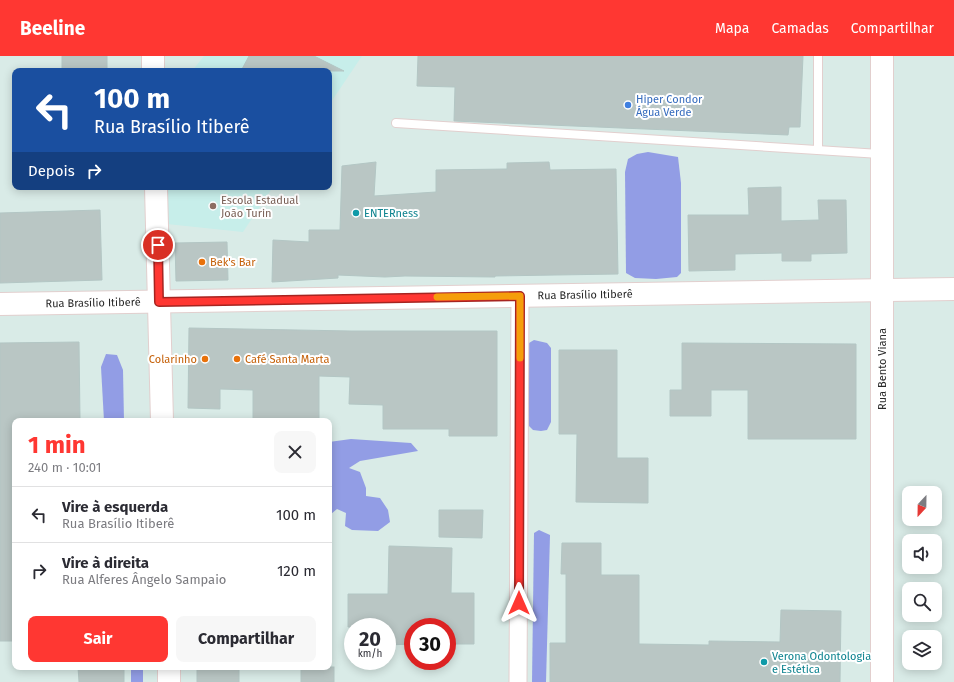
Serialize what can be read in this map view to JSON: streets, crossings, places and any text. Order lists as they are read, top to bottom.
{
  "streets": {
    "main road": ["Rua Brasílio Itiberê", "Rua Bento Viana"]
  },
  "crossings": [
    ["Rua Brasílio Itiberê", "Rua Bento Viana"]
  ],
  "places": [
    "Hiper Condor Água Verde",
    "Escola Estadual João Turin",
    "ENTERness",
    "Bek's Bar",
    "Colarinho",
    "Café Santa Marta",
    "Verona Odontologia e Estética"
  ],
  "north": "bottom",
  "page": {
    "header": "Beeline",
    "nav": ["Mapa", "Camadas", "Compartilhar"],
    "turn": ["100 m", "Rua Brasílio Itiberê"],
    "then": "Depois",
    "heading": ["1 min", "240 m · 10:01"],
    "list": [
      {
        "name": "Vire à esquerda",
        "note": "Rua Brasílio Itiberê",
        "value": "100 m"
      },
      {
        "name": "Vire à direita",
        "note": "Rua Alferes Ângelo Sampaio",
        "value": "120 m"
      }
    ],
    "buttons": ["Sair", "Compartilhar"],
    "speed": "20 km/h",
    "limit": "30"
  }
}
